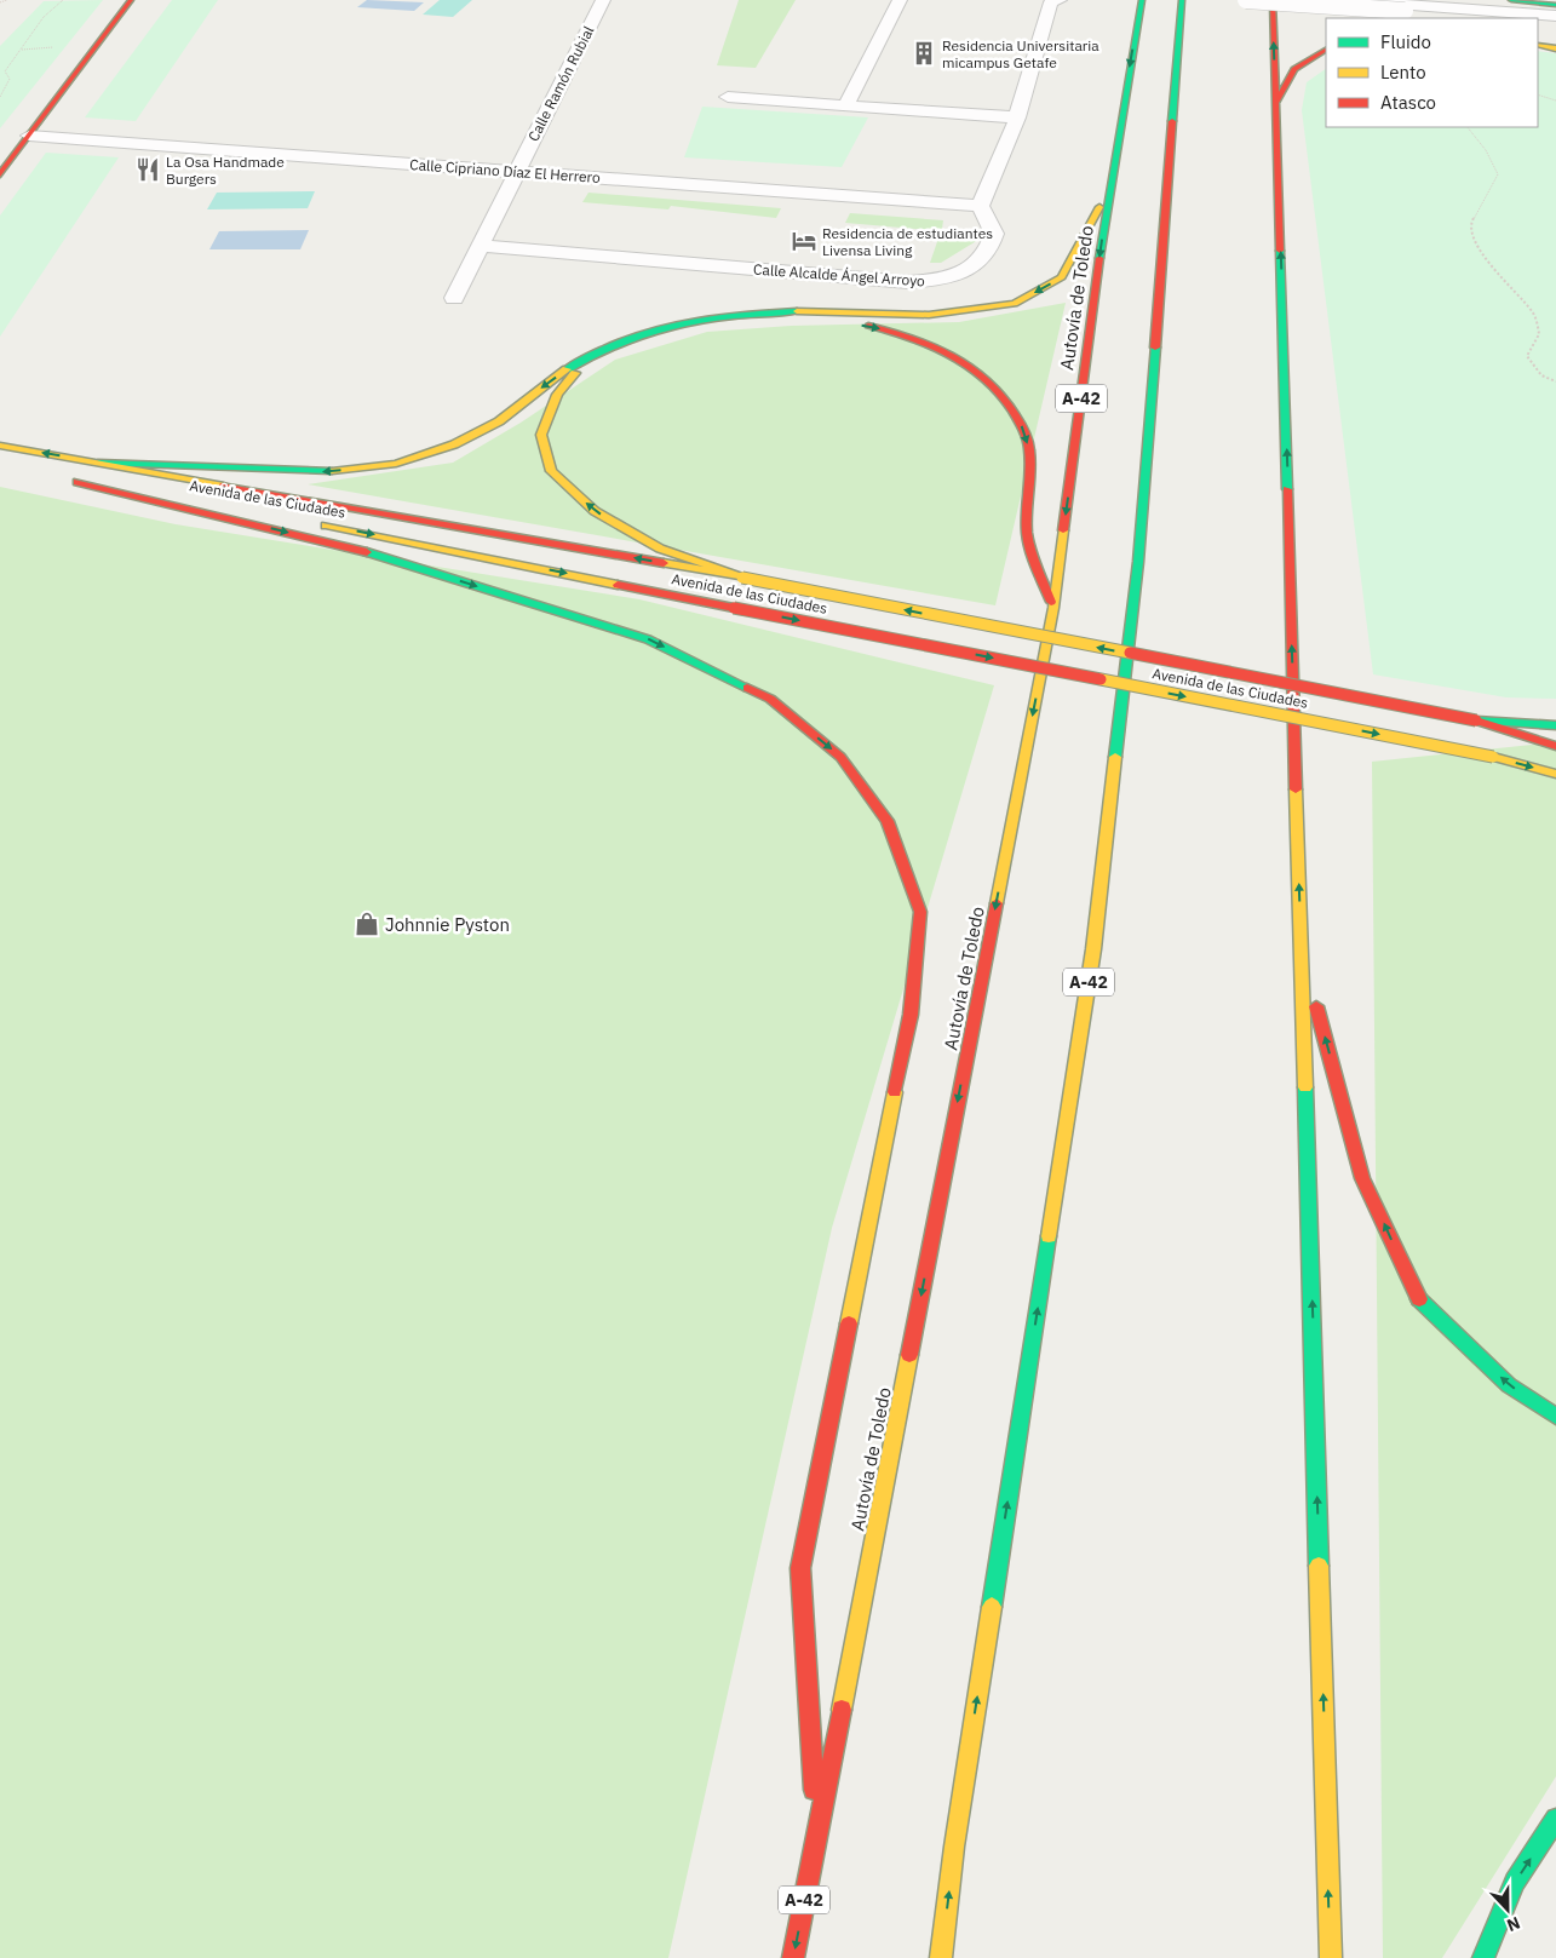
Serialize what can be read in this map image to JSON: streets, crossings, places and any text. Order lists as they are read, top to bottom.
{
  "streets": {
    "main road": ["Autovía de Toledo", "A-42", "Avenida de las Ciudades"],
    "street": ["Calle Ramón Rubial", "Calle Cipriano Díaz El Herrero", "Calle Alcalde Ángel Arroyo"]
  },
  "crossings": [
    ["Calle Ramón Rubial", "Calle Cipriano Díaz El Herrero"],
    ["Calle Ramón Rubial", "Calle Alcalde Ángel Arroyo"],
    ["Calle Cipriano Díaz El Herrero", "Calle Alcalde Ángel Arroyo"],
    ["Autovía de Toledo", "Avenida de las Ciudades"]
  ],
  "places": {
    "building": ["Residencia Universitaria micampus Getafe"],
    "restaurant": ["La Osa Handmade Burgers"],
    "hotel": ["Residencia de estudiantes Livensa Living"],
    "shop": ["Johnnie Pyston"]
  },
  "legend": ["Fluido", "Lento", "Atasco"],
  "north": "bottom"
}
